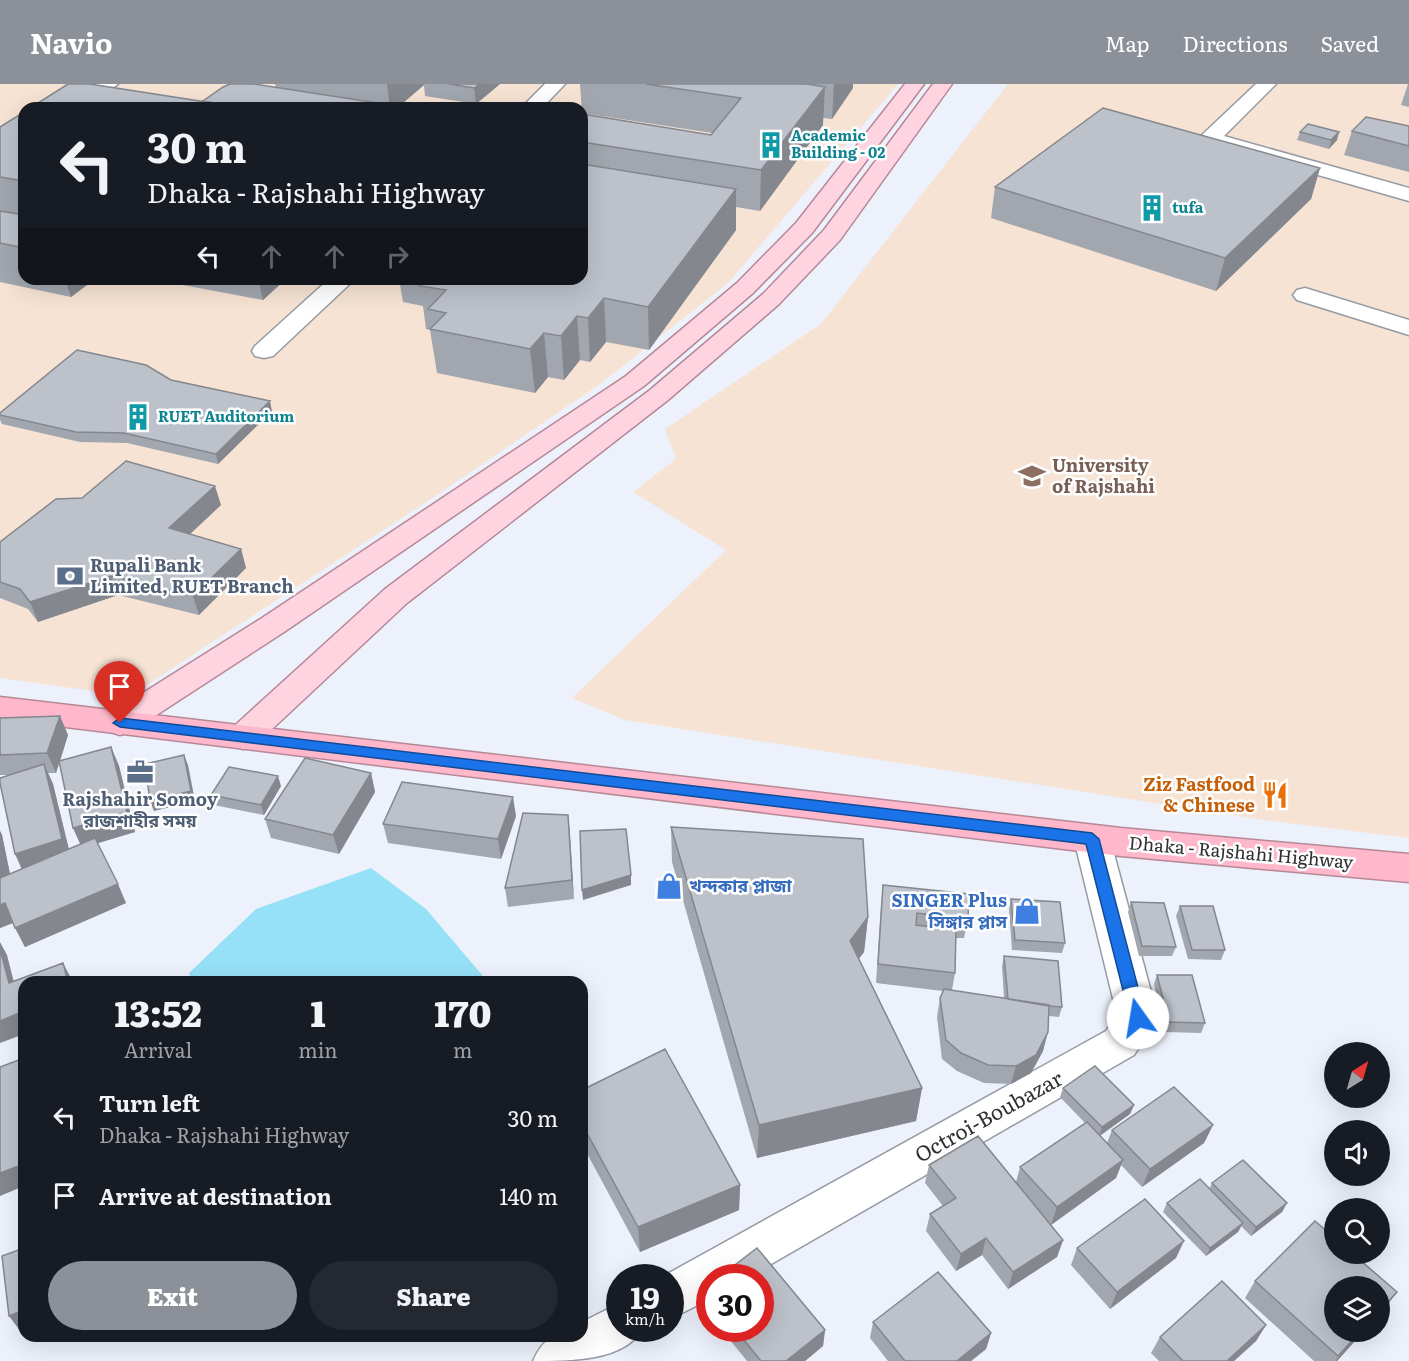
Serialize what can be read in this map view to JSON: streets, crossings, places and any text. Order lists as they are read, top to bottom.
{
  "streets": {
    "highway": ["Dhaka - Rajshahi Highway"],
    "street": ["Octroi-Boubazar"]
  },
  "crossings": [
    ["Dhaka - Rajshahi Highway", "Octroi-Boubazar"]
  ],
  "places": {
    "building": ["Academic Building - 02", "tufa", "RUET Auditorium"],
    "school or university": ["University of Rajshahi"],
    "bank": ["Rupali Bank Limited, RUET Branch"],
    "office": ["Rajshahir Somoy রাজশাহীর সময়"],
    "restaurant": ["Ziz Fastfood & Chinese"],
    "shop": ["খন্দকার প্লাজা", "SINGER Plus সিঙ্গার প্লাস"]
  },
  "north": "top right",
  "page": {
    "header": "Navio",
    "nav": ["Map", "Directions", "Saved"],
    "turn": ["30 m", "Dhaka - Rajshahi Highway"],
    "eta": [
      "13:52",
      "Arrival",
      "1",
      "min",
      "170",
      "m"
    ],
    "list": [
      {
        "name": "Turn left",
        "note": "Dhaka - Rajshahi Highway",
        "value": "30 m"
      },
      {
        "name": "Arrive at destination",
        "value": "140 m"
      }
    ],
    "buttons": ["Exit", "Share"],
    "speed": "19 km/h",
    "limit": "30"
  }
}
